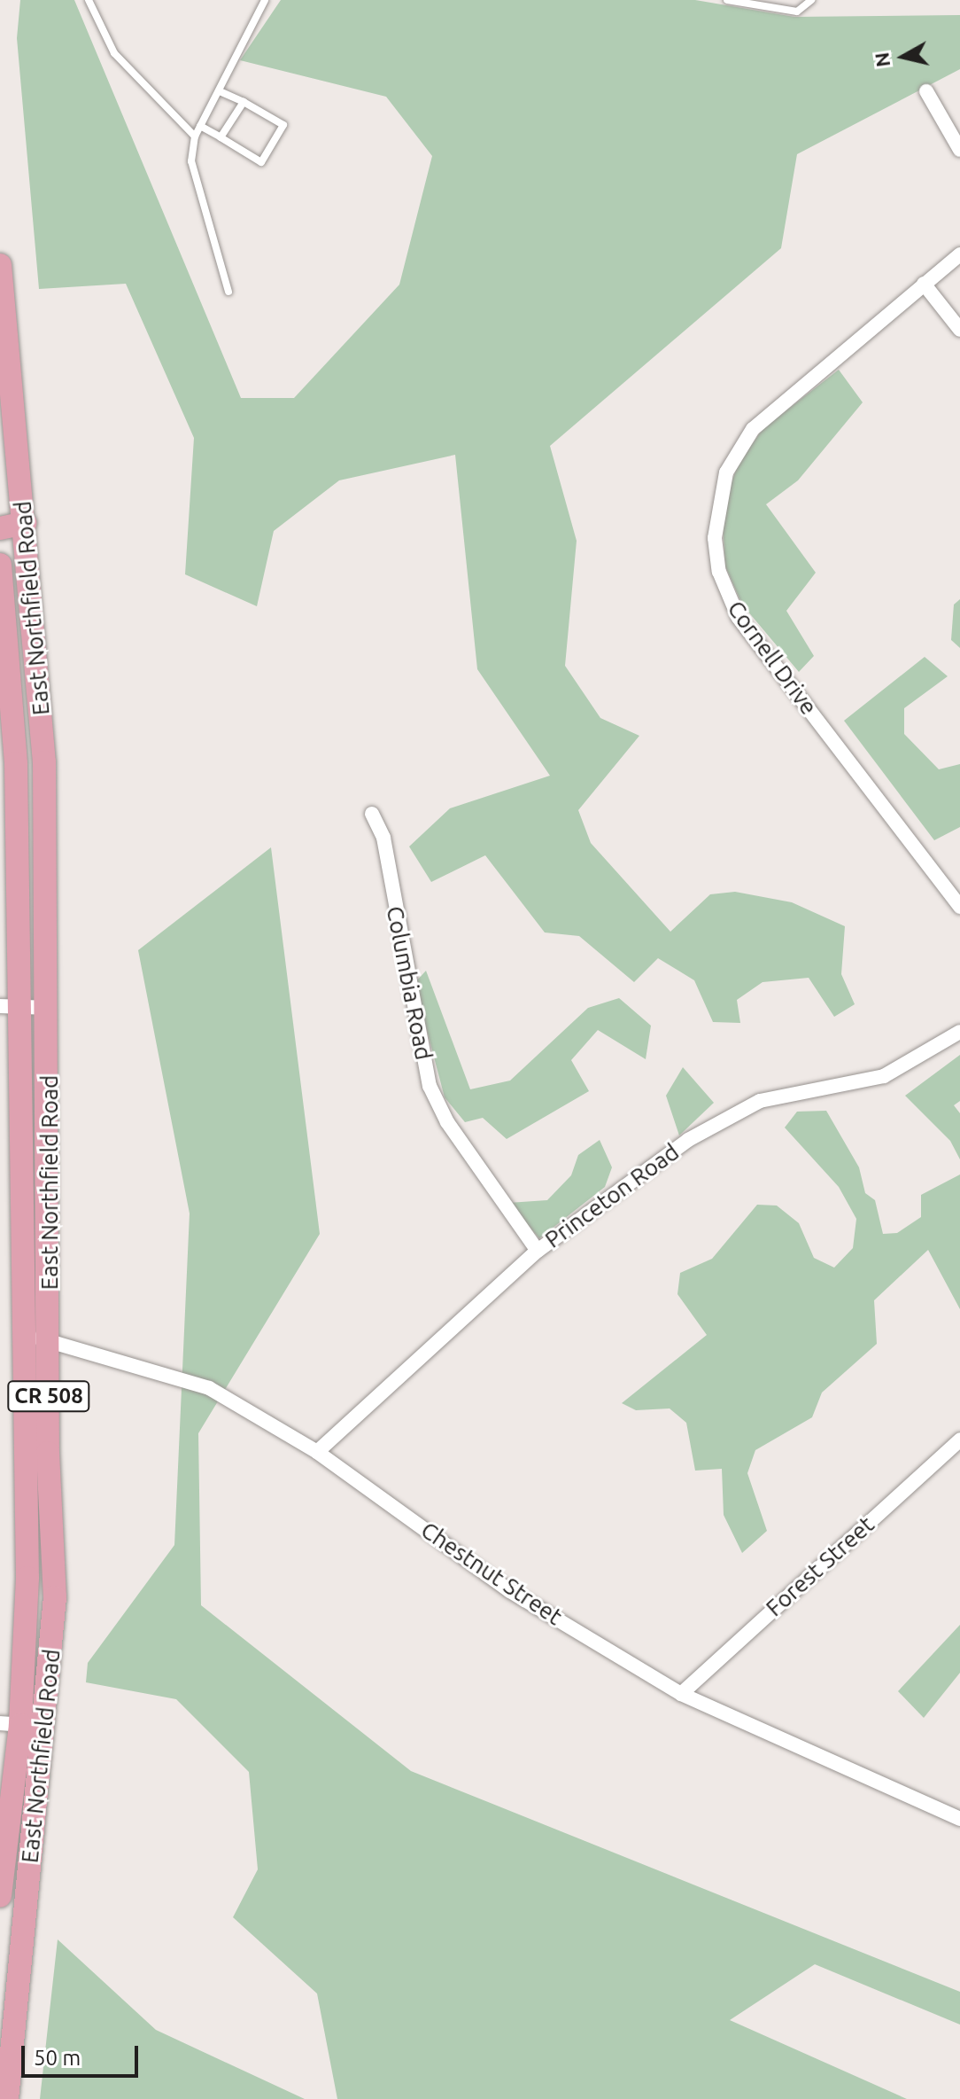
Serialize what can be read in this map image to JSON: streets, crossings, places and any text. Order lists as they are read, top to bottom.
{
  "streets": {
    "main road": ["East Northfield Road", "CR 508"],
    "street": [
      "Cornell Drive",
      "Columbia Road",
      "Princeton Road",
      "Forest Street",
      "Chestnut Street"
    ]
  },
  "crossings": [
    ["East Northfield Road", "Chestnut Street"],
    ["Columbia Road", "Princeton Road"],
    ["Princeton Road", "Chestnut Street"],
    ["Forest Street", "Chestnut Street"]
  ],
  "scale_bar": "50 m",
  "north": "left"
}
